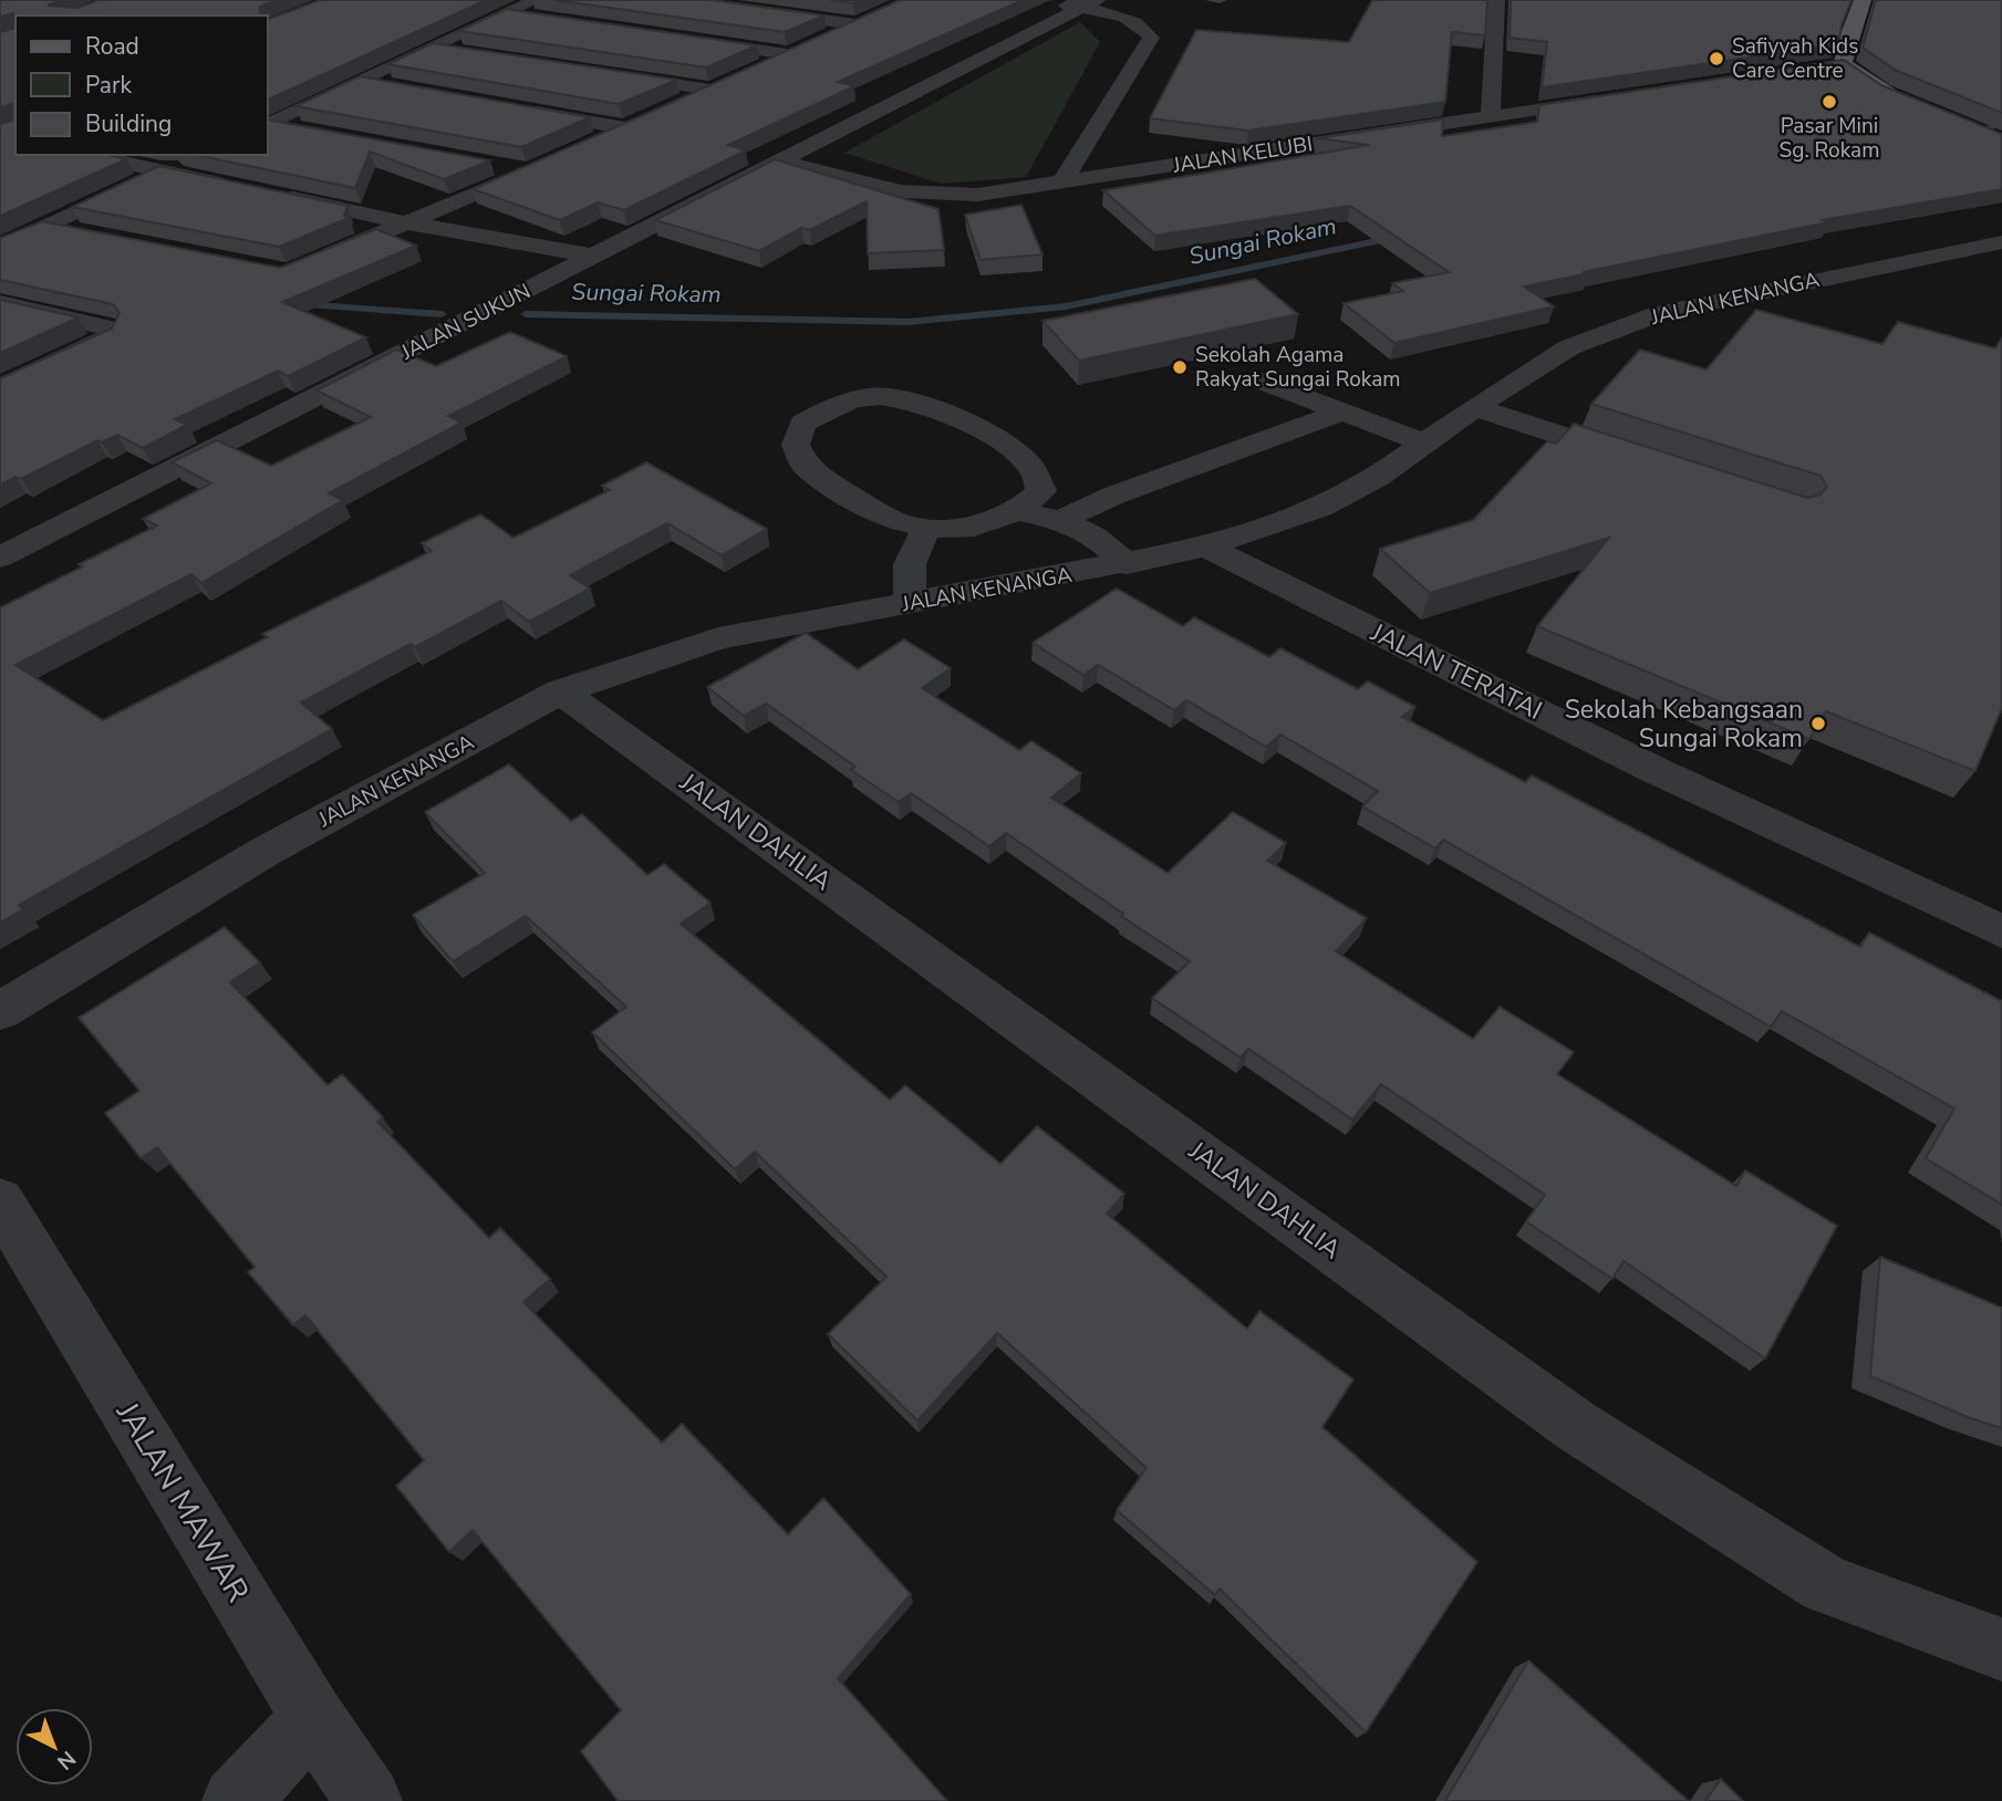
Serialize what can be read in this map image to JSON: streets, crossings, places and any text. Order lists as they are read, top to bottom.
{
  "streets": {
    "street": [
      "JALAN KELUBI",
      "JALAN KENANGA",
      "JALAN SUKUN",
      "JALAN TERATAI",
      "JALAN DAHLIA",
      "JALAN MAWAR"
    ]
  },
  "crossings": [
    ["JALAN KELUBI", "JALAN SUKUN"],
    ["JALAN KENANGA", "JALAN TERATAI"],
    ["JALAN KENANGA", "JALAN DAHLIA"]
  ],
  "water": ["Sungai Rokam"],
  "places": [
    "Safiyyah Kids Care Centre",
    "Pasar Mini Sg. Rokam",
    "Sekolah Agama Rakyat Sungai Rokam",
    "Sekolah Kebangsaan Sungai Rokam"
  ],
  "legend": ["Road", "Park", "Building"],
  "north": "bottom right"
}
